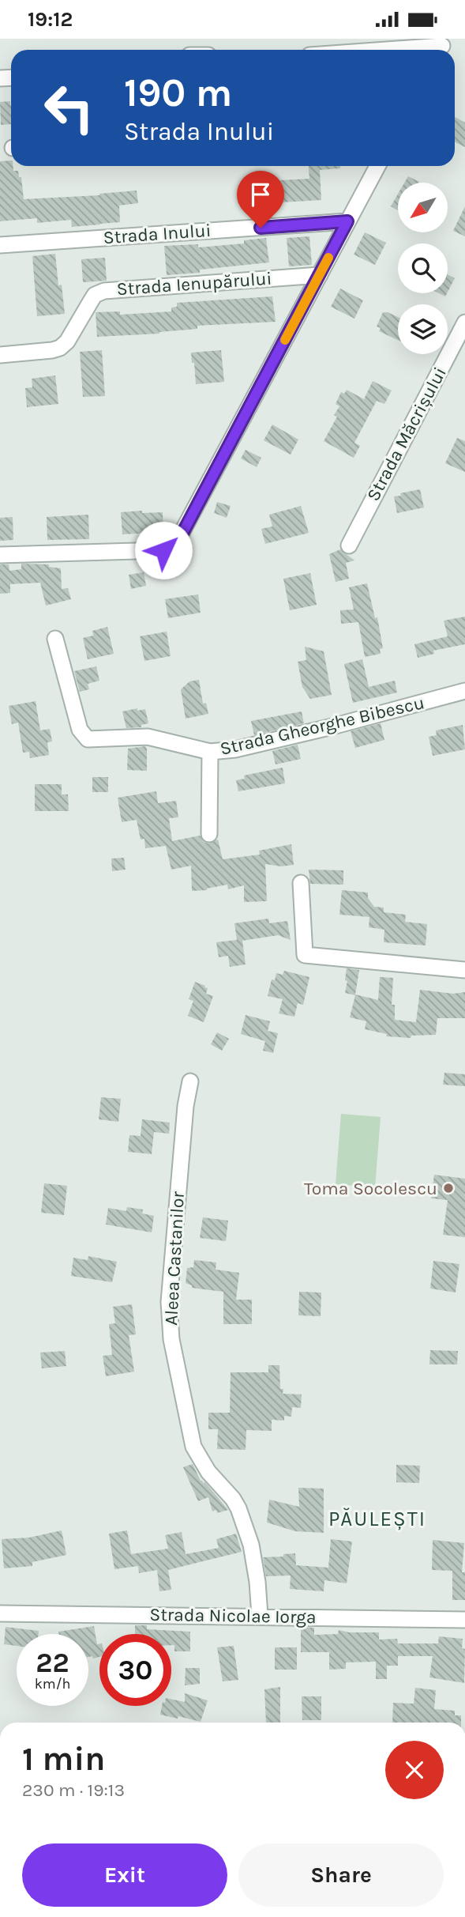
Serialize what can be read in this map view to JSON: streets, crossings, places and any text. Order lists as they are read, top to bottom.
{
  "streets": {
    "street": [
      "Strada Inului",
      "Strada Ienupărului",
      "Strada Măcrișului",
      "Strada Gheorghe Bibescu",
      "Aleea Castanilor",
      "Strada Nicolae Iorga"
    ]
  },
  "crossings": [
    ["Aleea Castanilor", "Strada Nicolae Iorga"]
  ],
  "districts": ["PĂULEȘTI"],
  "places": ["Toma Socolescu"],
  "north": "bottom left",
  "page": {
    "status": "19:12",
    "turn": ["190 m", "Strada Inului"],
    "speed": "22 km/h",
    "limit": "30",
    "heading": ["1 min", "230 m · 19:13"],
    "buttons": ["Exit", "Share"]
  }
}
